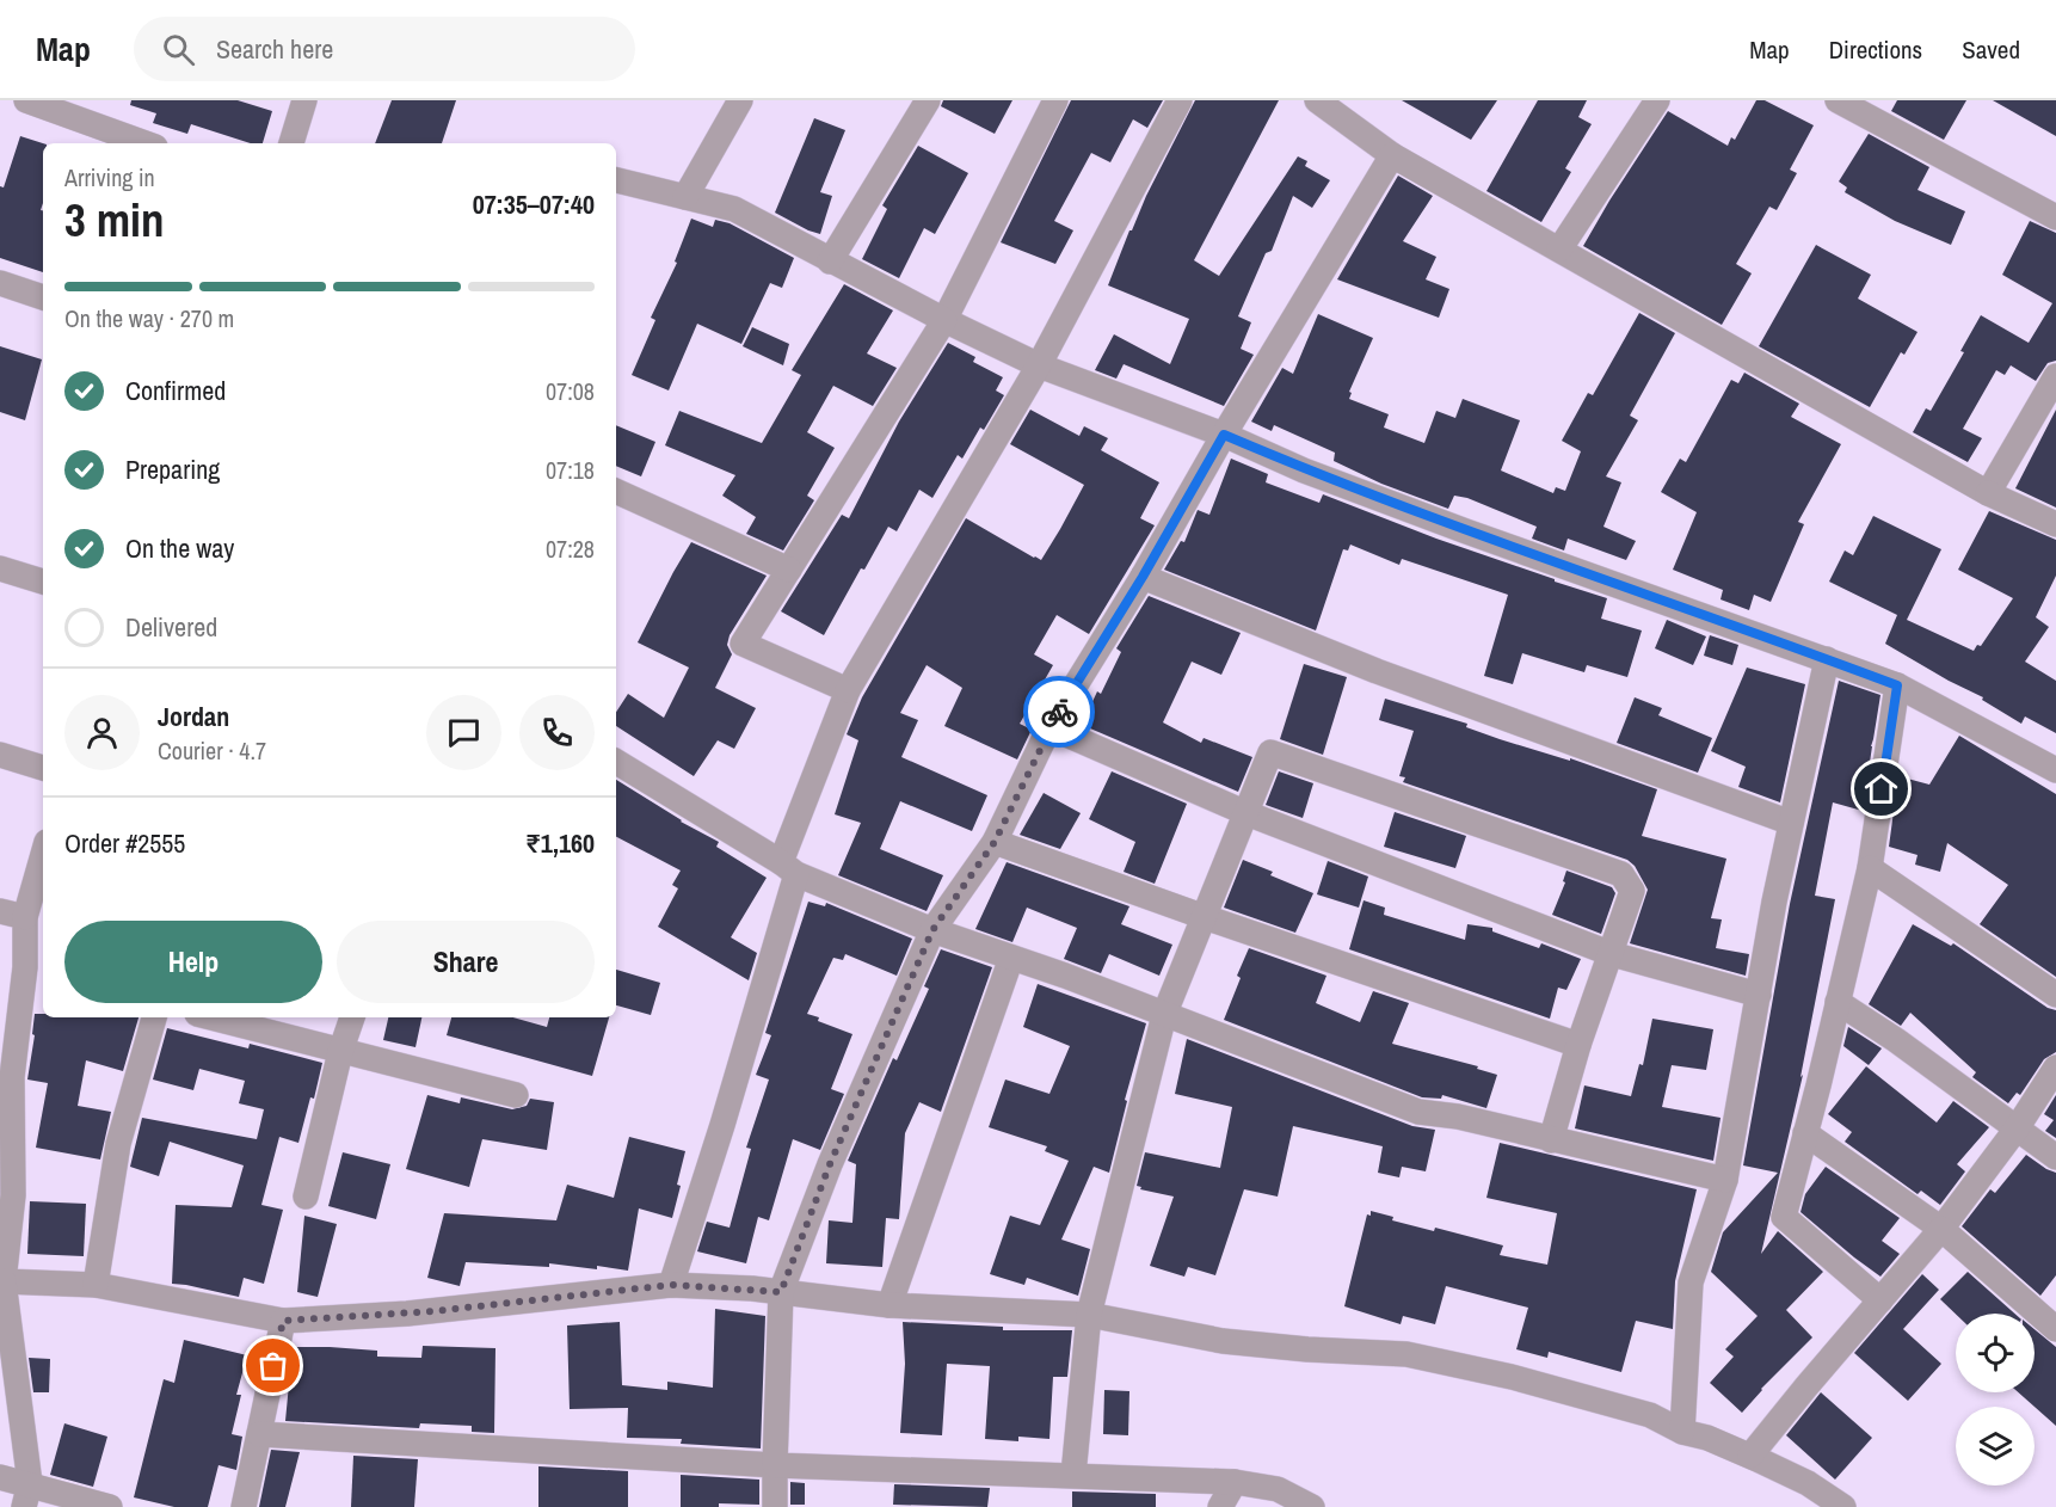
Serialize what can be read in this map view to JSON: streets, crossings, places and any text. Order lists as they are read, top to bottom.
{
  "page": {
    "header": "Map",
    "search": "Search here",
    "nav": ["Map", "Directions", "Saved"],
    "heading": ["3 min", "Arriving in", "07:35–07:40"],
    "panel": [
      "Jordan",
      "Courier · 4.7",
      "Order #2555",
      "₹1,160"
    ],
    "bar": "On the way · 270 m",
    "list": [
      ["Confirmed", "07:08"],
      ["Preparing", "07:18"],
      ["On the way", "07:28"],
      "Delivered"
    ],
    "buttons": ["Help", "Share"]
  }
}
